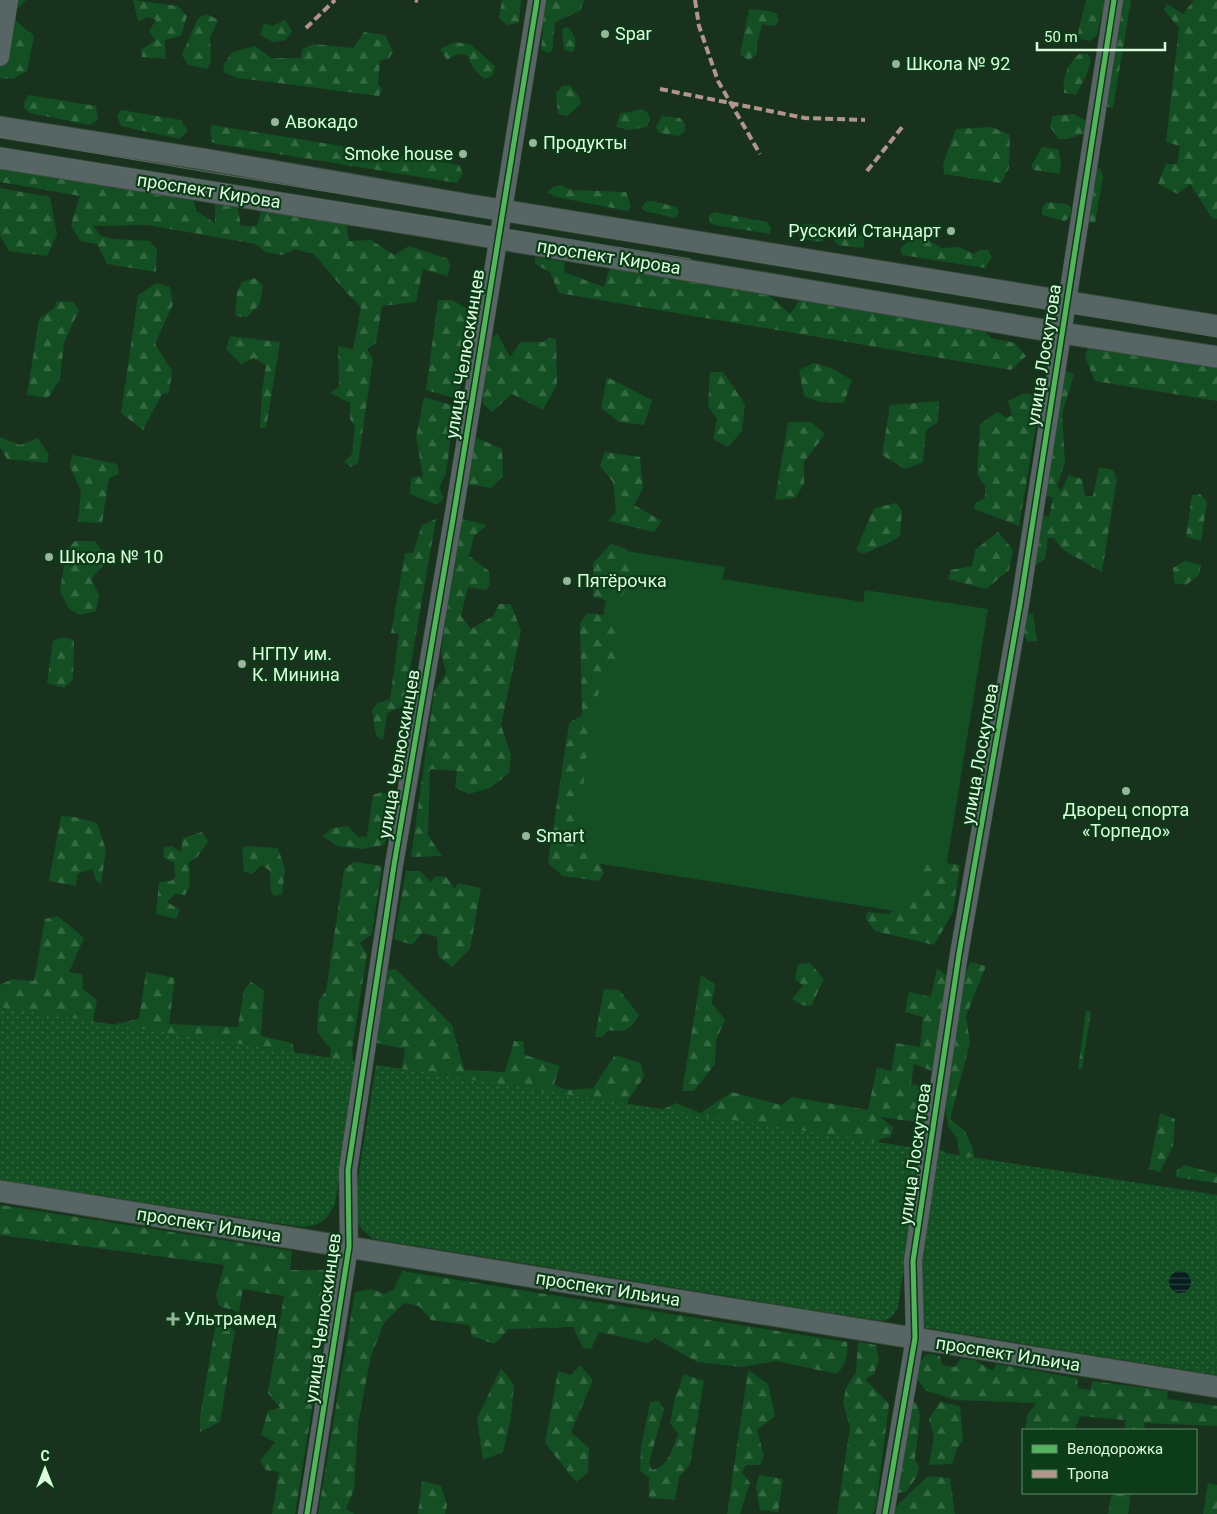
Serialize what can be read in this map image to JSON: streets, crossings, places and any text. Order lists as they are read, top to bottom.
{
  "streets": {
    "street": [
      "проспект Кирова",
      "улица Челюскинцев",
      "улица Лоскутова",
      "проспект Ильича"
    ]
  },
  "crossings": [
    ["проспект Кирова", "улица Челюскинцев"],
    ["проспект Кирова", "улица Лоскутова"],
    ["улица Челюскинцев", "проспект Ильича"],
    ["улица Лоскутова", "проспект Ильича"]
  ],
  "places": {
    "other": [
      "Spar",
      "Школа № 92",
      "Авокадо",
      "Продукты",
      "Smoke house",
      "Русский Стандарт",
      "Школа № 10",
      "Пятёрочка",
      "НГПУ им. К. Минина",
      "Дворец спорта «Торпедо»",
      "Smart"
    ],
    "health": ["Ультрамед"]
  },
  "legend": ["Велодорожка", "Тропа"],
  "scale_bar": "50 m",
  "north": "top"
}
